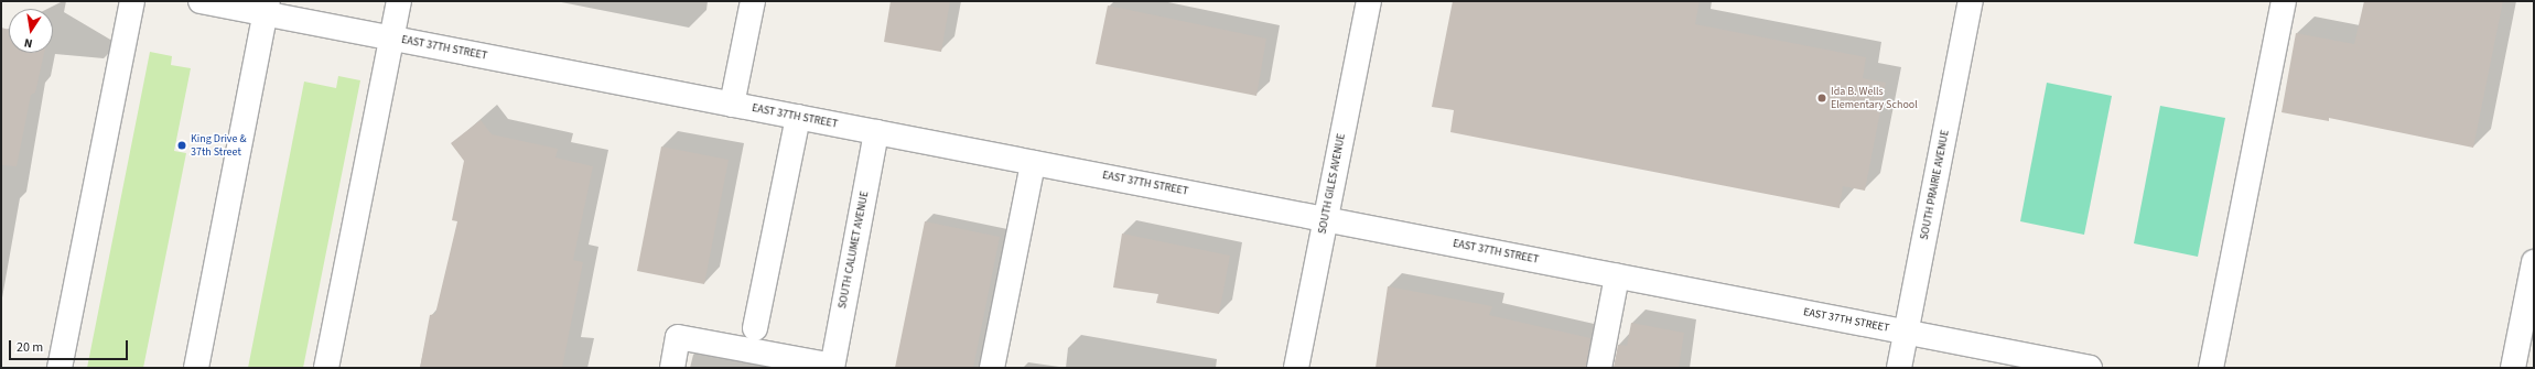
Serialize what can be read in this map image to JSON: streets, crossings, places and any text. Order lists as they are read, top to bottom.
{
  "streets": {
    "street": [
      "EAST 37TH STREET",
      "SOUTH GILES AVENUE",
      "SOUTH PRAIRIE AVENUE",
      "SOUTH CALUMET AVENUE"
    ]
  },
  "crossings": [
    ["EAST 37TH STREET", "SOUTH GILES AVENUE"],
    ["EAST 37TH STREET", "SOUTH PRAIRIE AVENUE"],
    ["EAST 37TH STREET", "SOUTH CALUMET AVENUE"]
  ],
  "places": ["Ida B. Wells Elementary School", "King Drive & 37th Street"],
  "scale_bar": "20 m",
  "north": "bottom"
}
